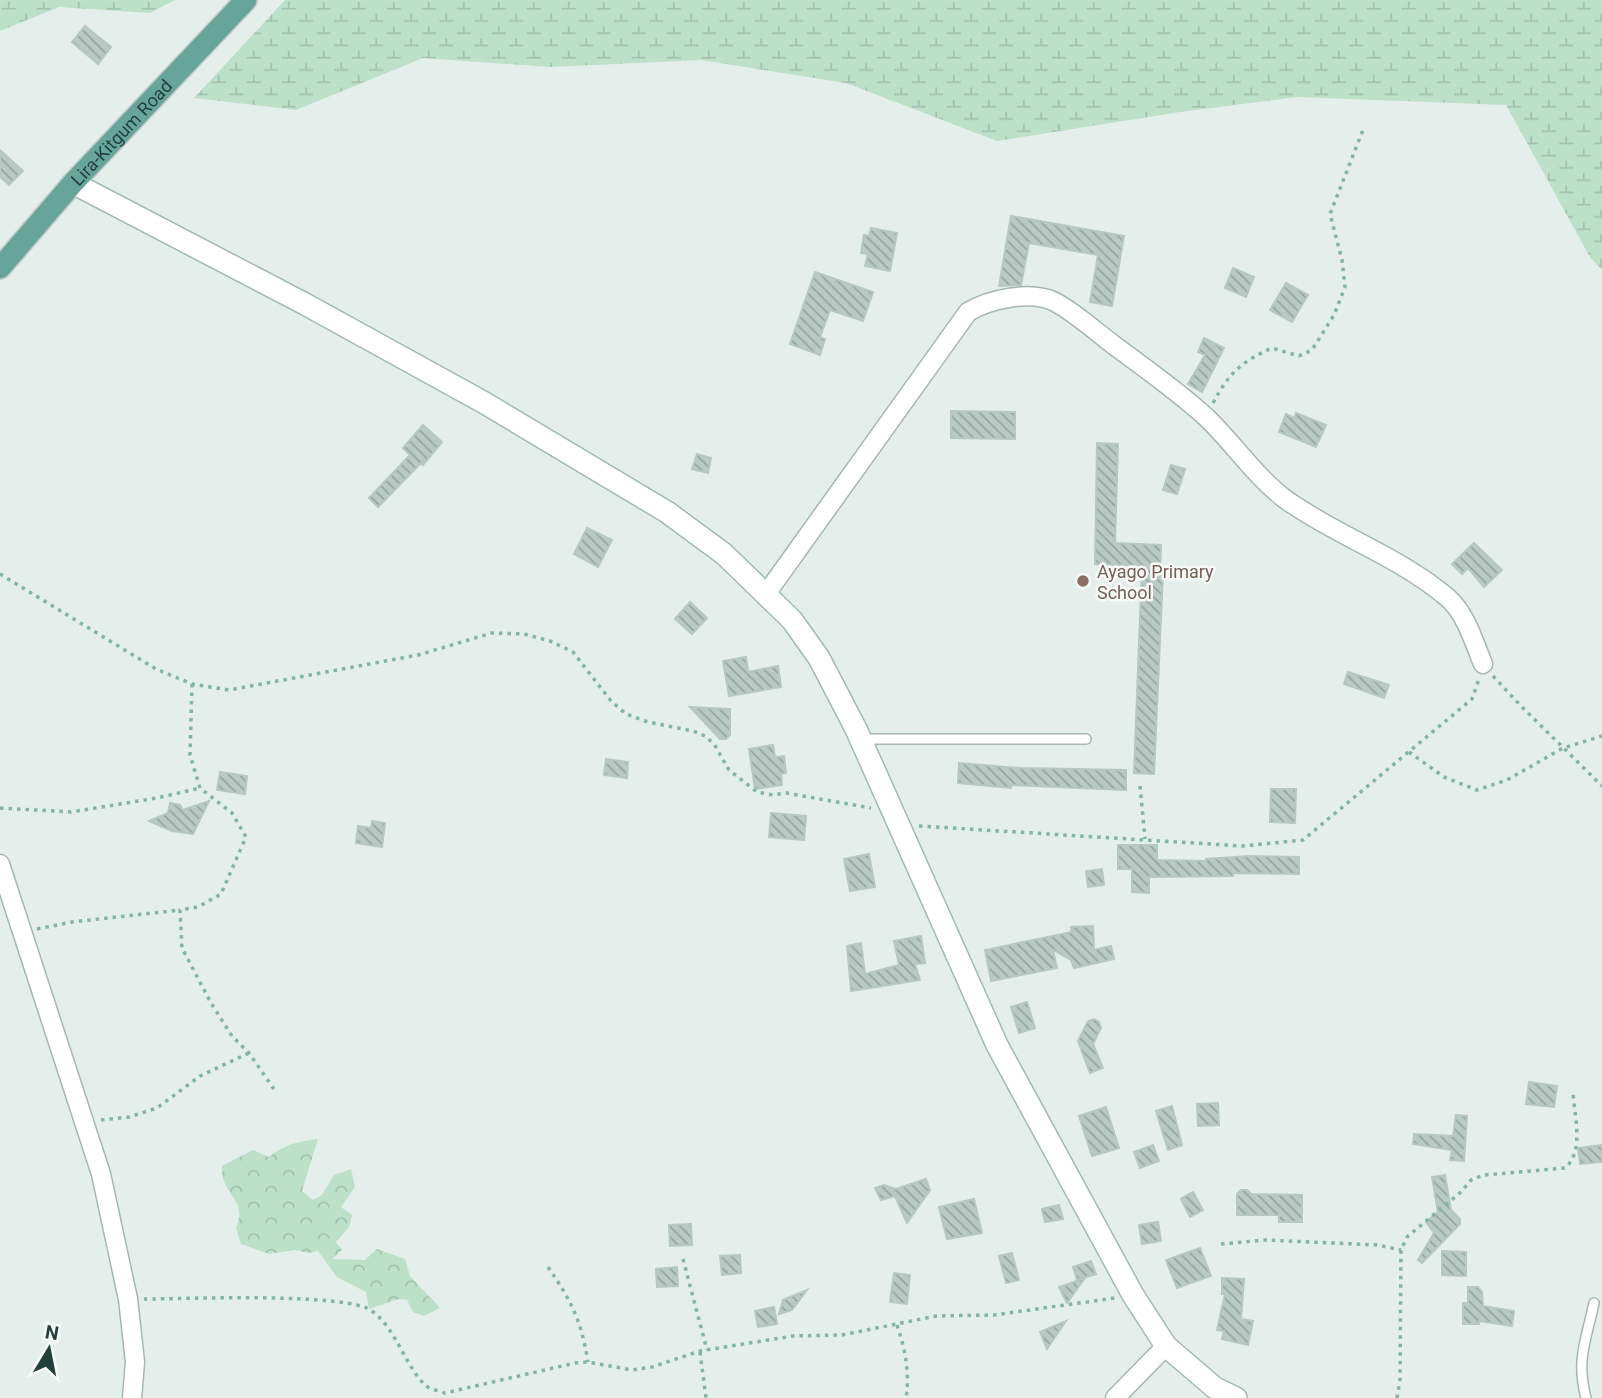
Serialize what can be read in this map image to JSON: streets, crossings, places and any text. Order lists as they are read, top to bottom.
{
  "streets": {
    "main road": ["Lira-Kitgum Road"]
  },
  "places": ["Ayago Primary School"],
  "north": "top"
}
